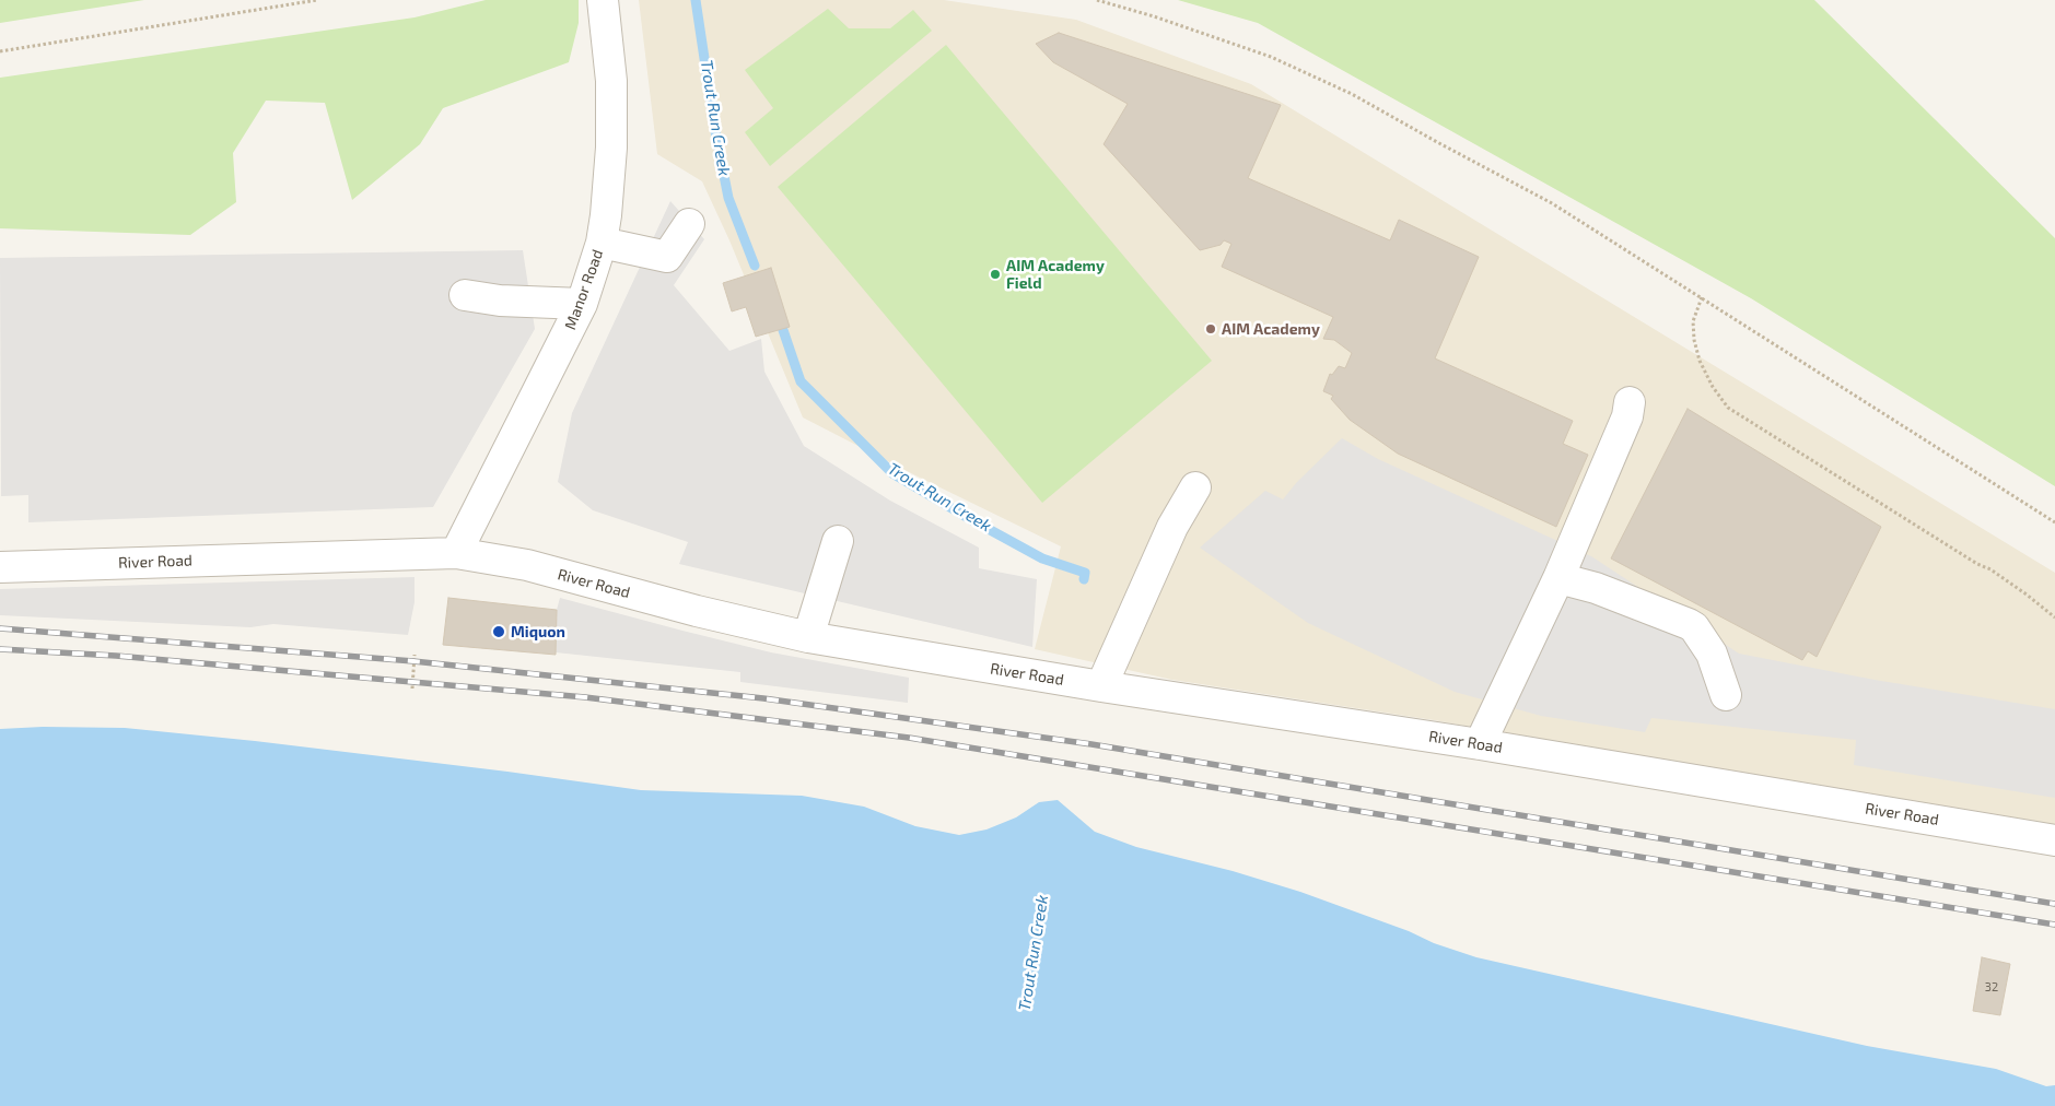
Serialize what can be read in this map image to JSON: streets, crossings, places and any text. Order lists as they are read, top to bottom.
{
  "streets": {
    "street": ["Manor Road", "River Road"]
  },
  "crossings": [
    ["Manor Road", "River Road"]
  ],
  "water": ["Trout Run Creek"],
  "places": ["AIM Academy Field", "AIM Academy", "Miquon"],
  "house_numbers": ["32"]
}
